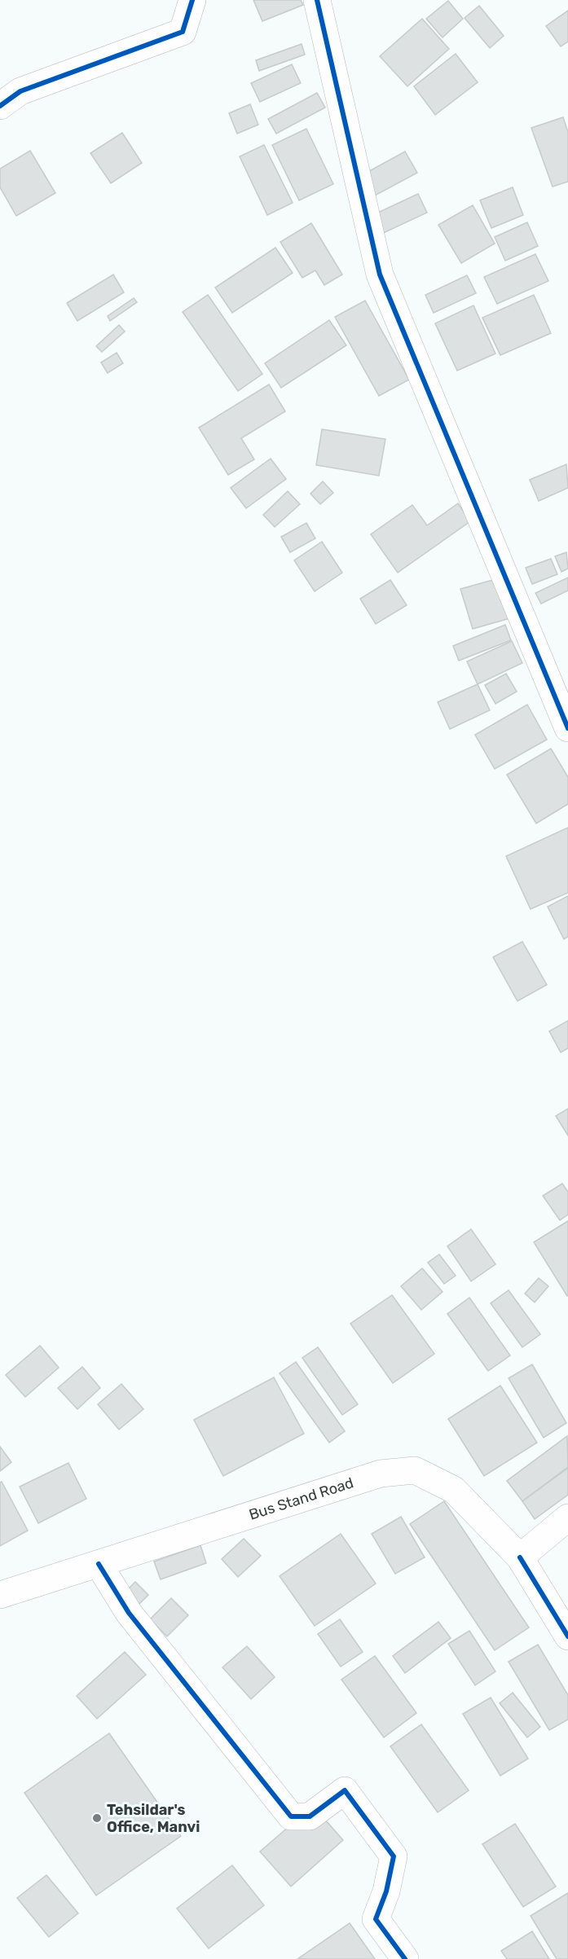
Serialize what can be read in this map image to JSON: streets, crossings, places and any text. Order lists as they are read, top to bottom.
{
  "streets": {
    "street": ["Bus Stand Road"]
  },
  "places": ["Tehsildar's Office, Manvi"]
}
